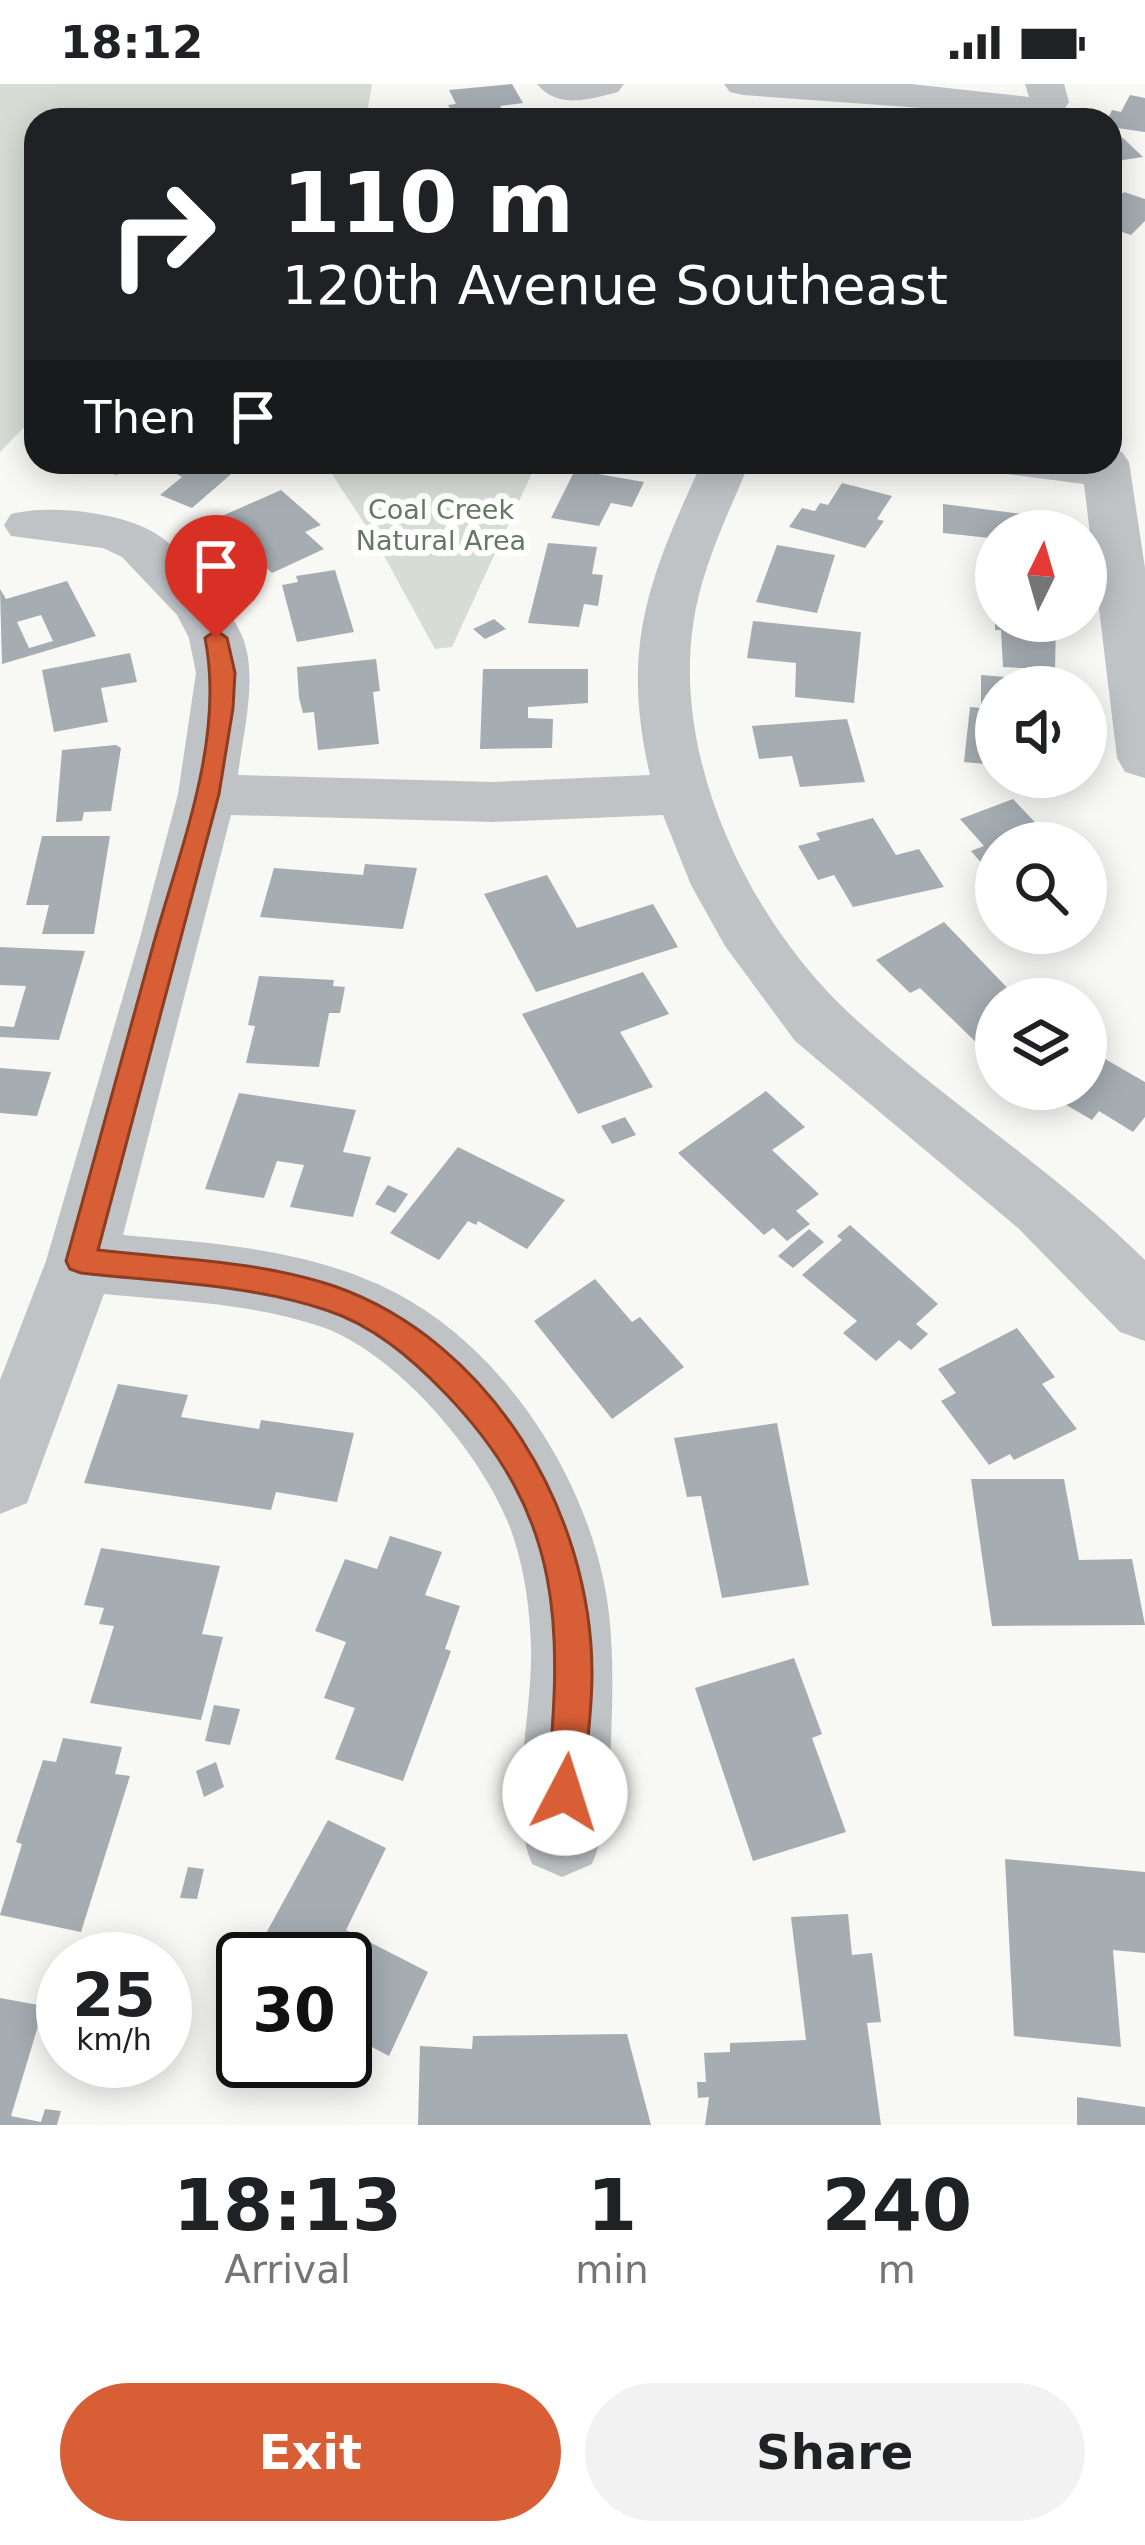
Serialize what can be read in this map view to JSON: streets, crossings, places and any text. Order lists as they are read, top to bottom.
{
  "parks": ["Coal Creek Natural Area"],
  "north": "top",
  "page": {
    "status": "18:12",
    "turn": ["110 m", "120th Avenue Southeast"],
    "then": "Then",
    "speed": "25 km/h",
    "limit": "30",
    "eta": [
      "18:13",
      "Arrival",
      "1",
      "min",
      "240",
      "m"
    ],
    "buttons": ["Exit", "Share"]
  }
}
